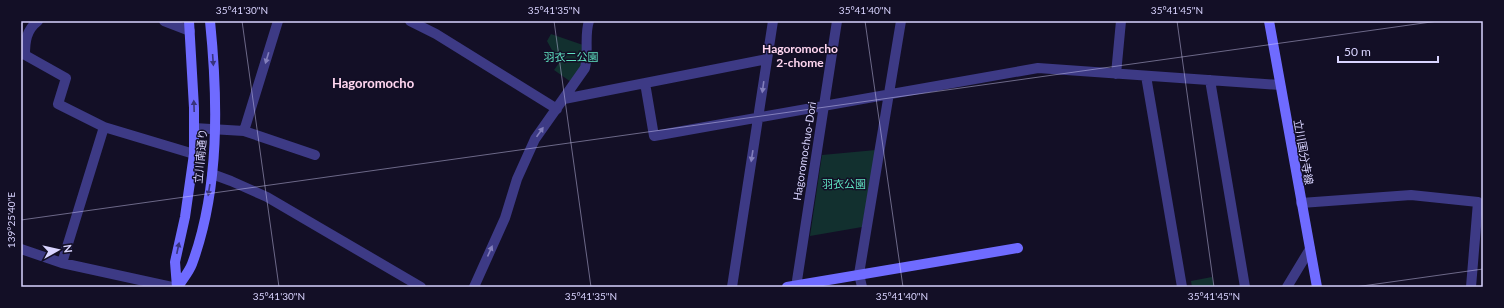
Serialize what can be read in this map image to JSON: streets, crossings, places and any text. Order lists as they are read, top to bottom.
{
  "streets": {
    "street": ["Hagoromochuo-Dori", "立川国分寺線", "立川南通り"]
  },
  "districts": ["Hagoromocho 2-chome", "Hagoromocho"],
  "parks": ["羽衣二公園", "羽衣公園"],
  "scale_bar": "50 m",
  "north": "right",
  "coordinates": [
    "35°41'30\"N",
    "35°41'35\"N",
    "35°41'40\"N",
    "35°41'45\"N",
    "139°25'40\"E"
  ]
}
